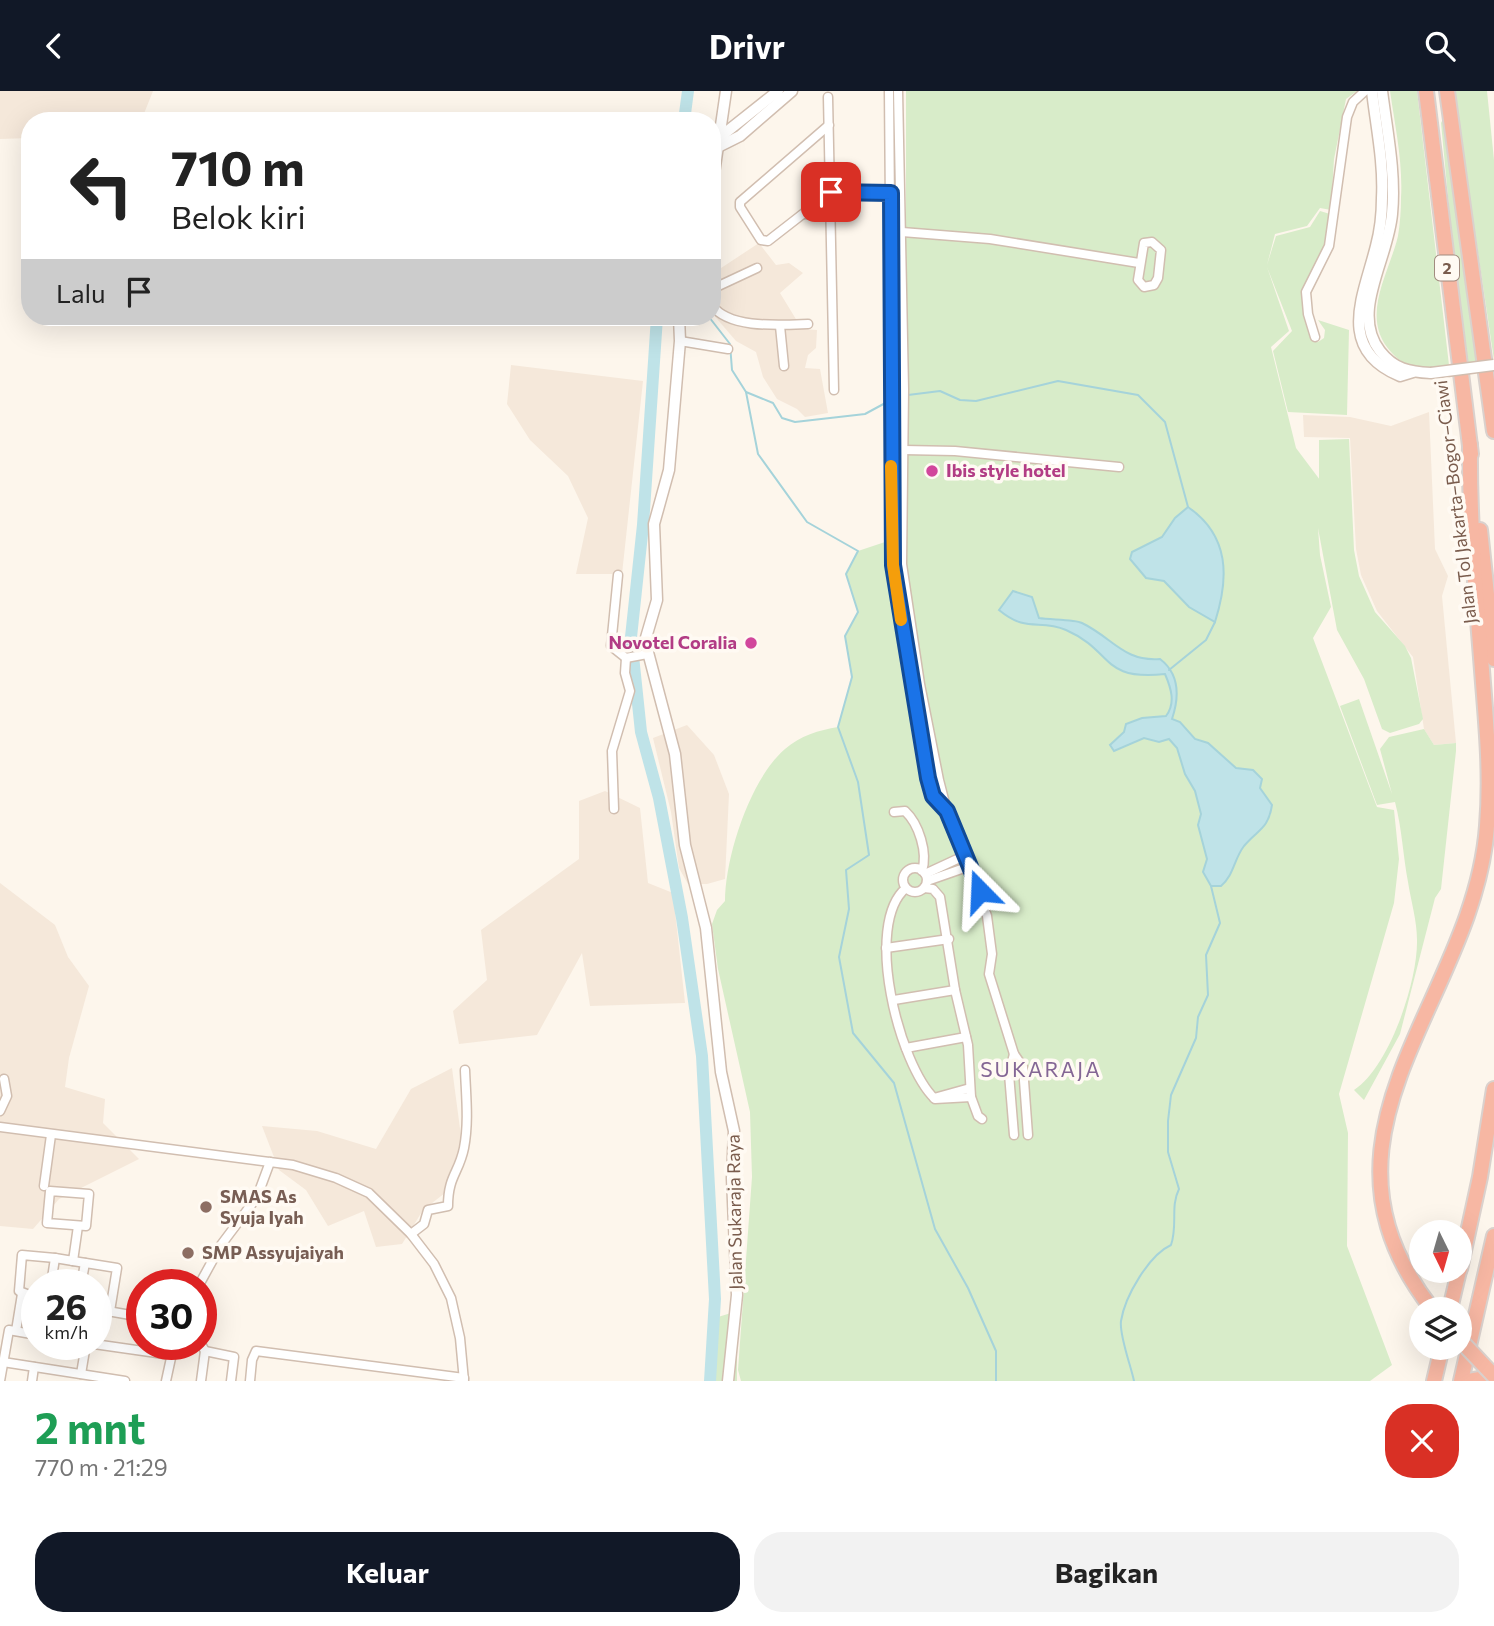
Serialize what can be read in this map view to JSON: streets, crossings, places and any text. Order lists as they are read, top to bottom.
{
  "streets": {
    "highway": ["2", "Jalan Tol Jakarta–Bogor–Ciawi"],
    "street": ["Jalan Sukaraja Raya"]
  },
  "districts": ["SUKARAJA"],
  "places": [
    "Ibis style hotel",
    "Novotel Coralia",
    "SMAS As Syuja Iyah",
    "SMP Assyujaiyah"
  ],
  "north": "bottom",
  "page": {
    "header": "Drivr",
    "turn": ["710 m", "Belok kiri"],
    "then": "Lalu",
    "speed": "26 km/h",
    "limit": "30",
    "heading": ["2 mnt", "770 m · 21:29"],
    "buttons": ["Keluar", "Bagikan"]
  }
}
